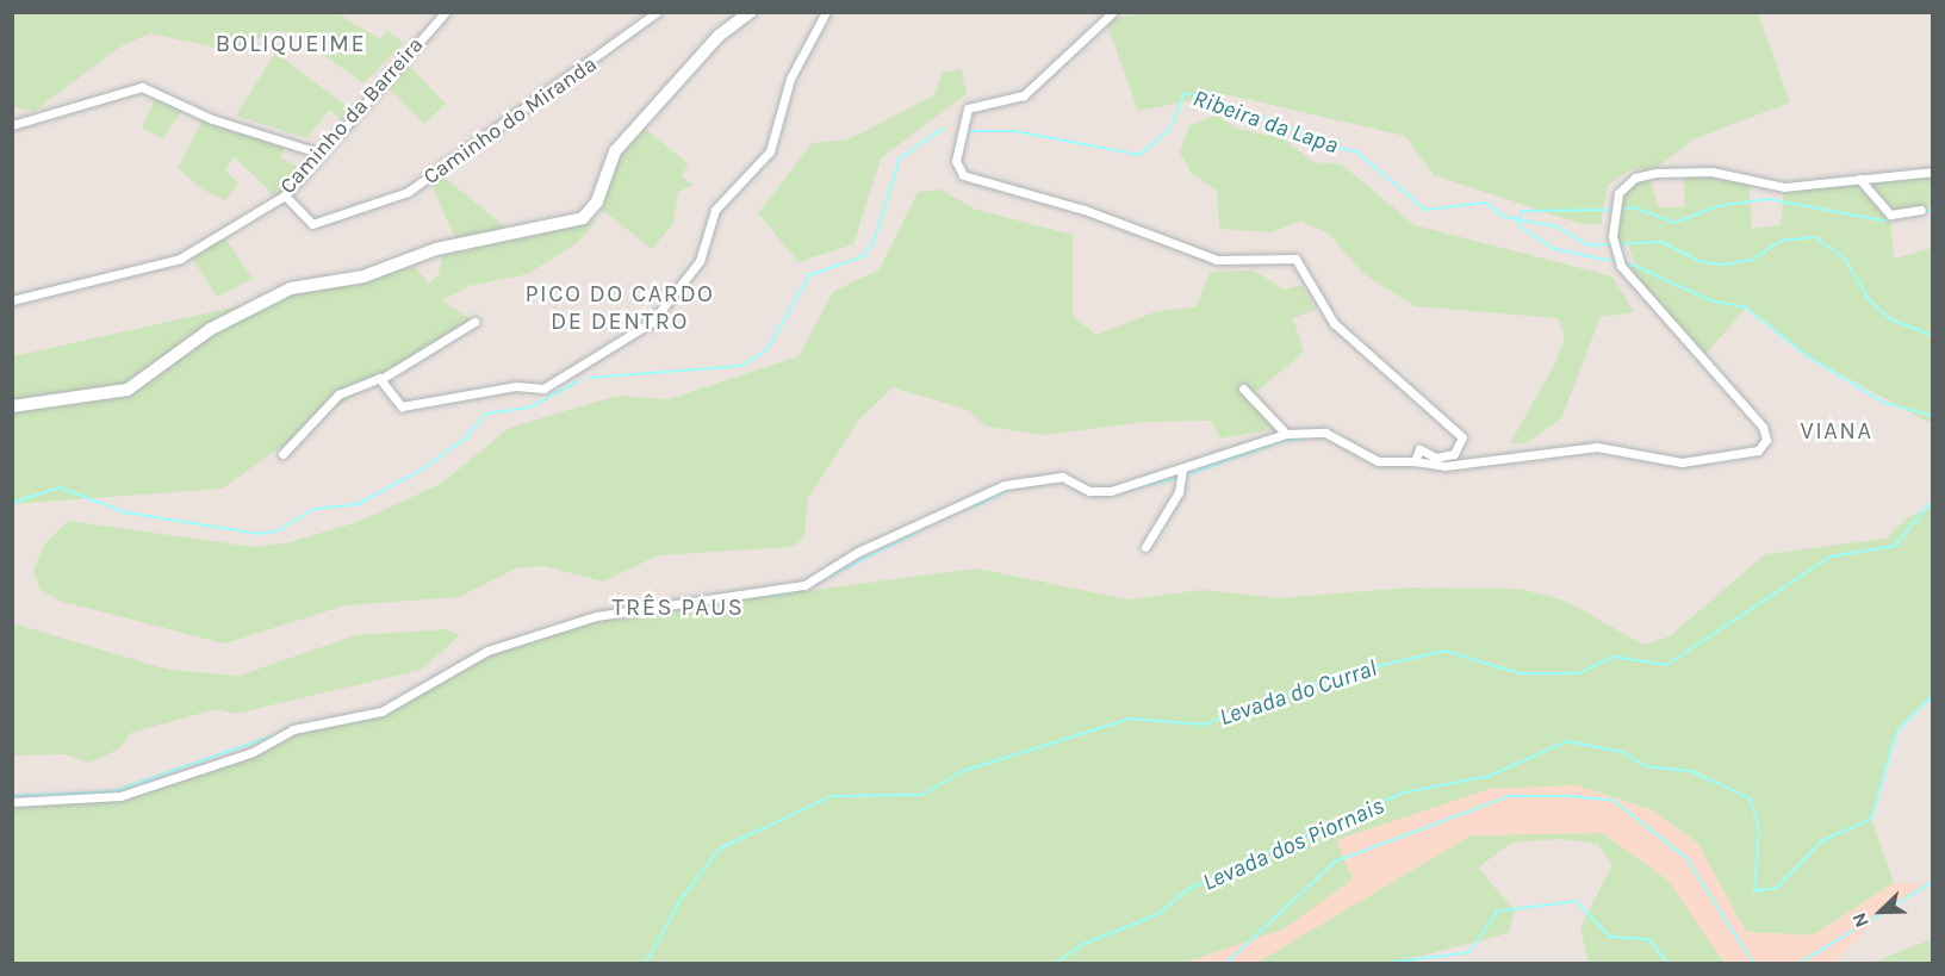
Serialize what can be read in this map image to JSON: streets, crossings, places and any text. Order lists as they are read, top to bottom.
{
  "streets": {
    "street": ["Caminho da Barreira", "Caminho do Miranda"]
  },
  "crossings": [
    ["Caminho da Barreira", "Caminho do Miranda"]
  ],
  "districts": [
    "BOLIQUEIME",
    "PICO DO CARDO DE DENTRO",
    "VIANA",
    "TRÊS PAUS"
  ],
  "water": ["Ribeira da Lapa", "Levada do Curral", "Levada dos Piornais"],
  "north": "bottom left"
}
